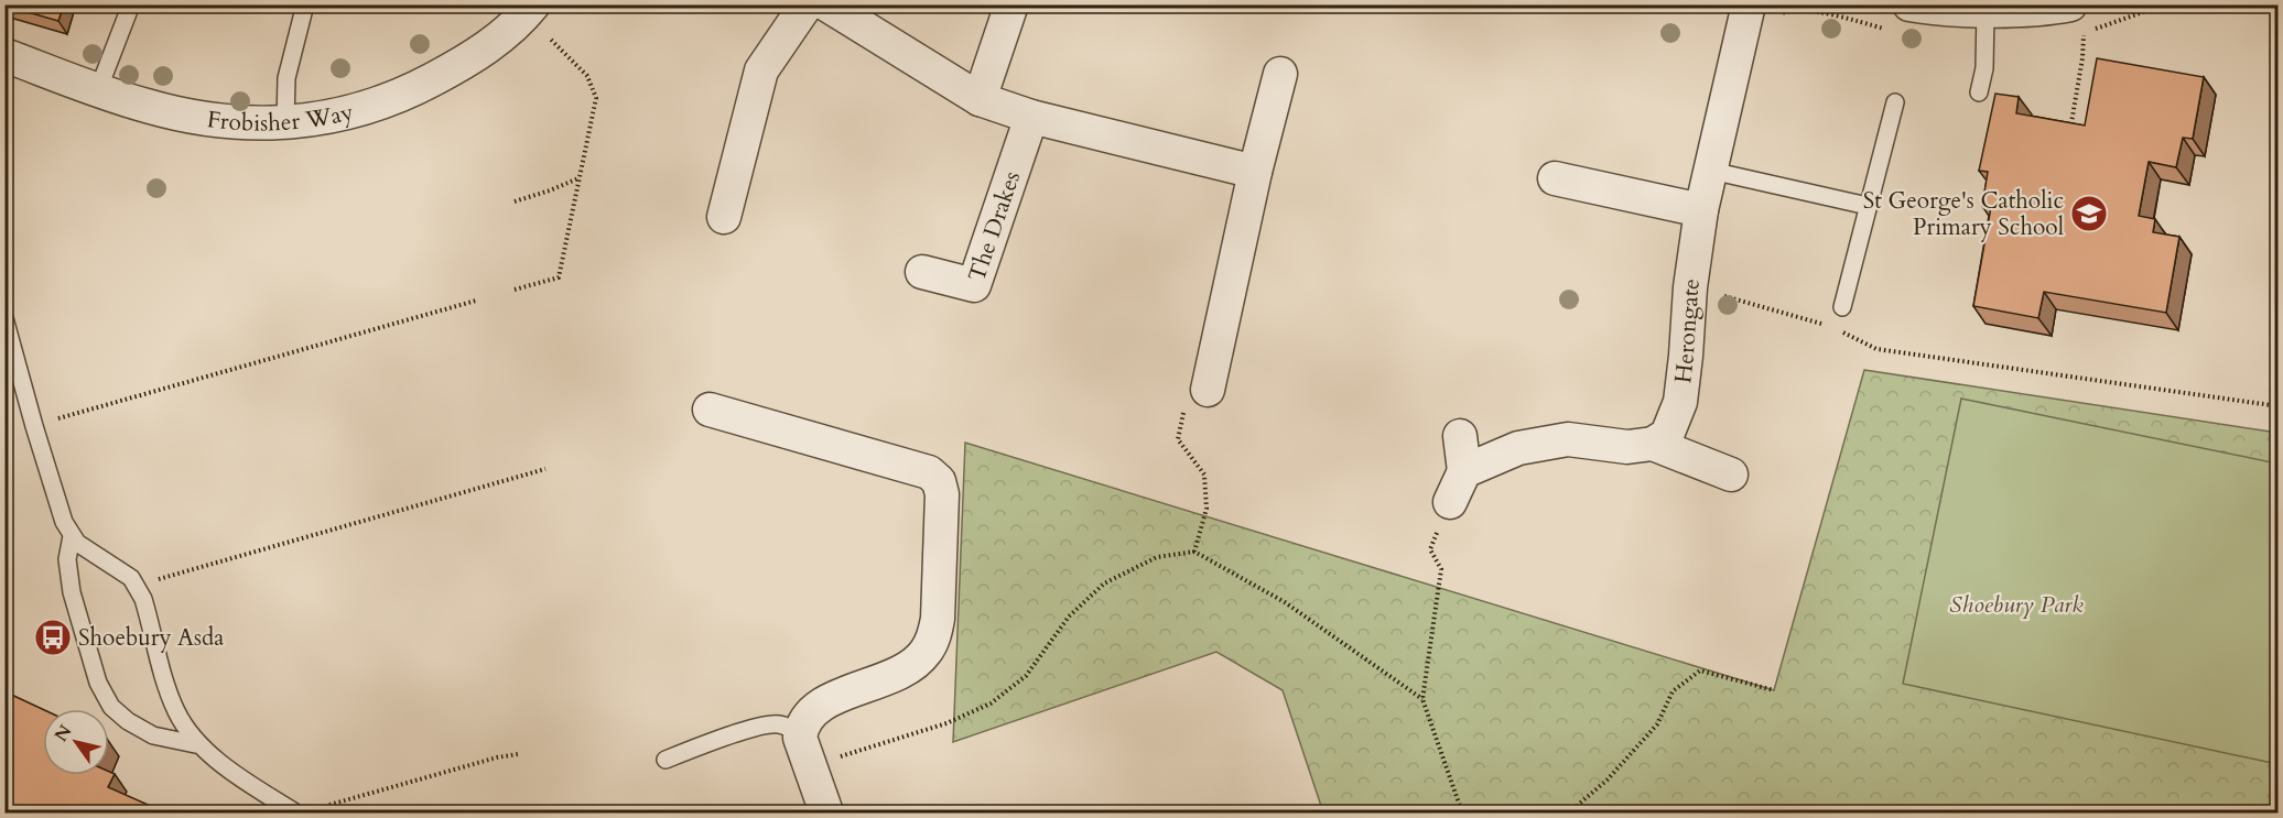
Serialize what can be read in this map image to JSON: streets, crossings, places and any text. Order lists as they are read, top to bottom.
{
  "streets": {
    "street": ["Frobisher Way", "The Drakes", "Herongate"]
  },
  "parks": ["Shoebury Park"],
  "places": {
    "school or university": ["St George's Catholic Primary School"],
    "bus stop": ["Shoebury Asda"]
  },
  "north": "top left"
}
